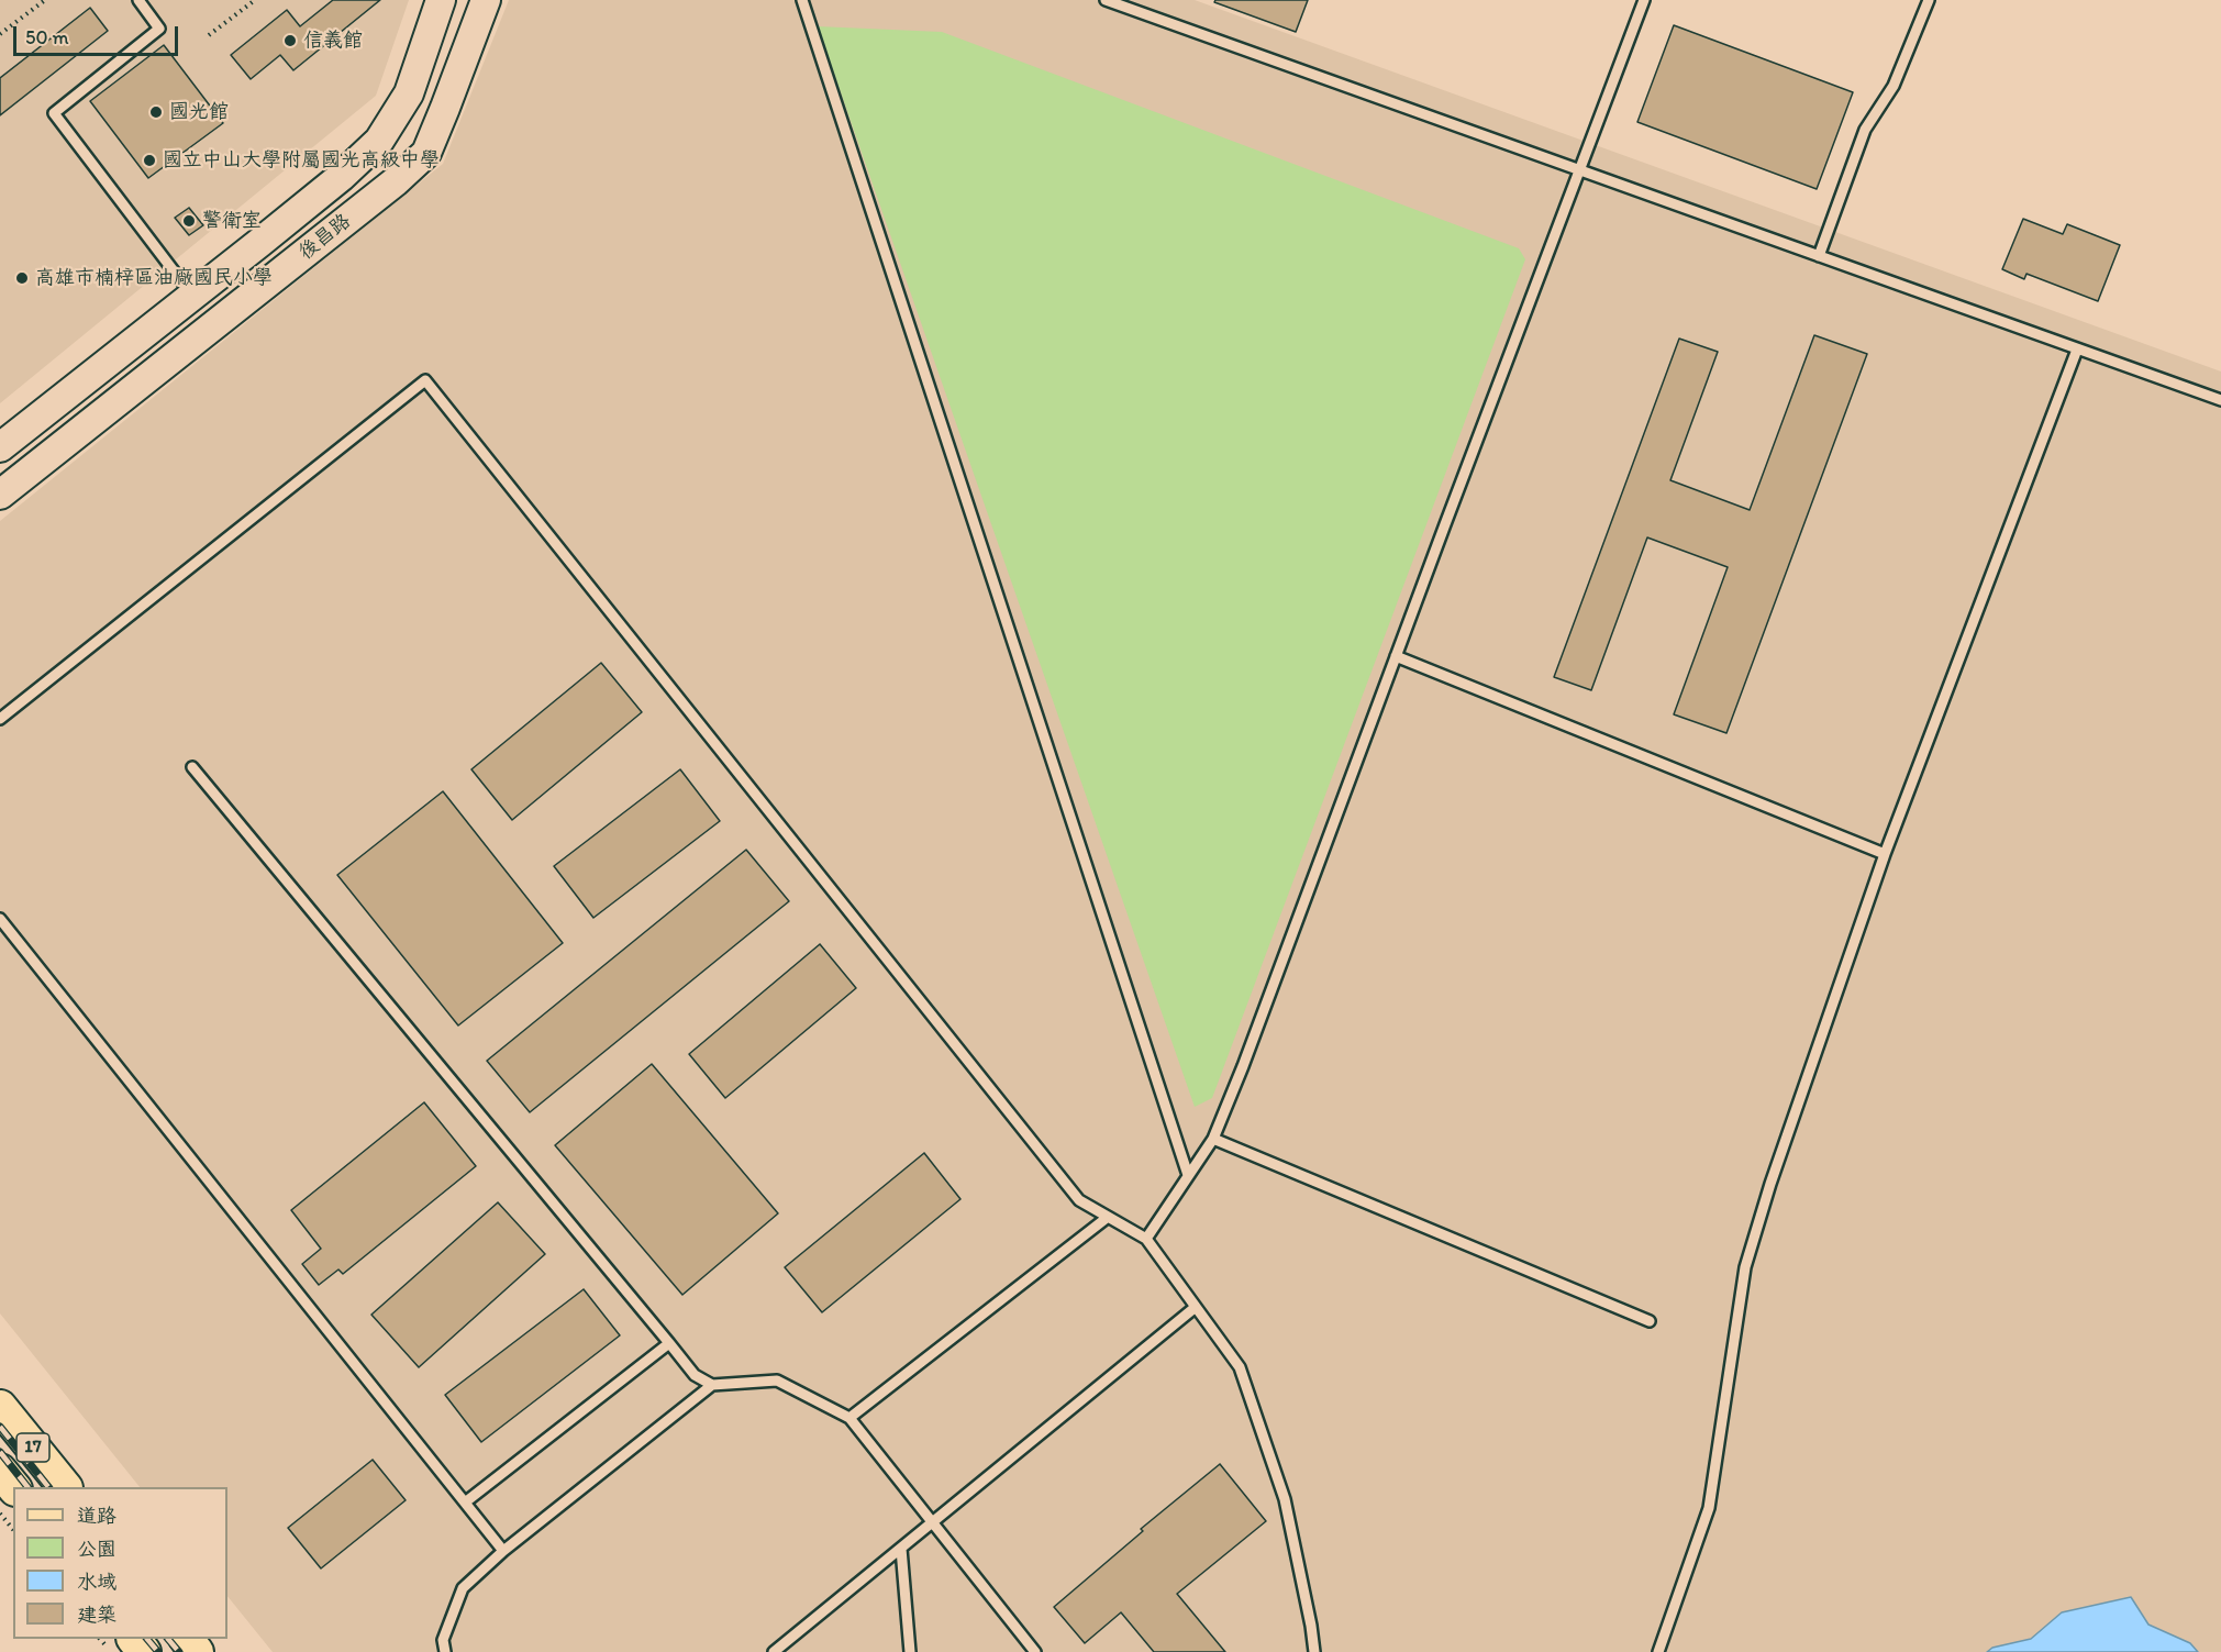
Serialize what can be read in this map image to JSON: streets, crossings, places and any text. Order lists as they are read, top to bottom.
{
  "streets": {
    "main road": ["17"],
    "street": ["後昌路"]
  },
  "places": [
    "信義館",
    "國光館",
    "國立中山大學附屬國光高級中學",
    "警衛室",
    "高雄市楠梓區油廠國民小學"
  ],
  "legend": [
    "道路",
    "公園",
    "水域",
    "建築"
  ],
  "scale_bar": "50 m"
}
